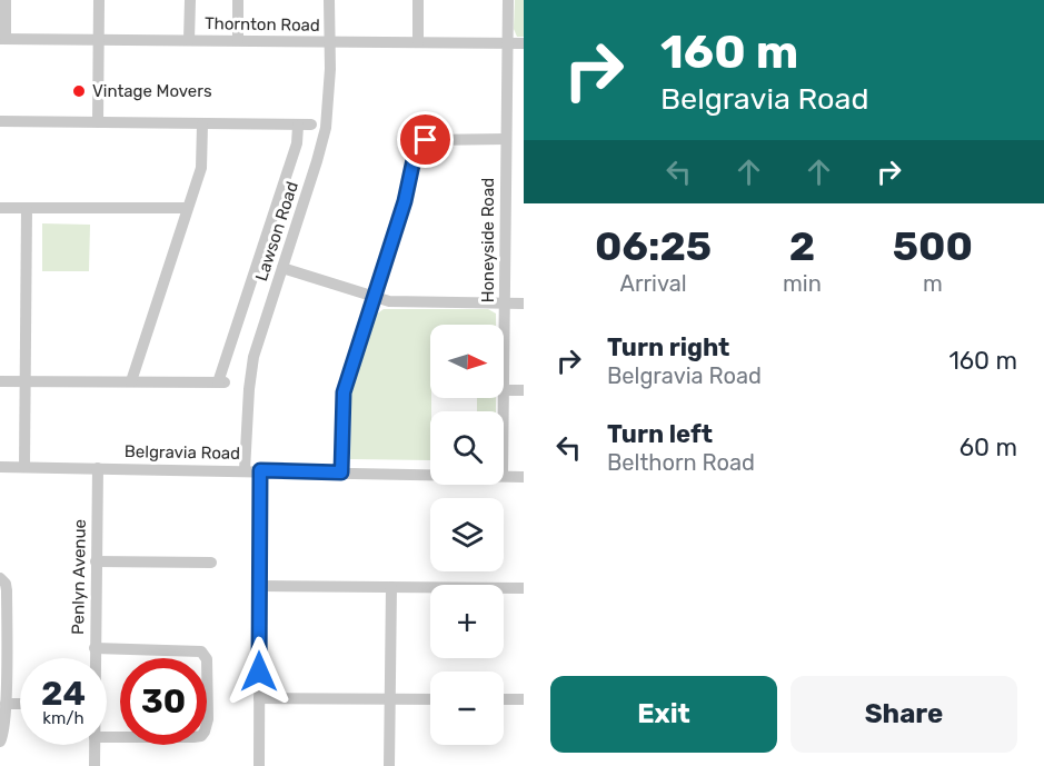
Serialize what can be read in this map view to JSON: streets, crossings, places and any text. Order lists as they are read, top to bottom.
{
  "streets": {
    "street": [
      "Thornton Road",
      "Lawson Road",
      "Honeyside Road",
      "Belgravia Road",
      "Penlyn Avenue"
    ]
  },
  "crossings": [
    ["Thornton Road", "Lawson Road"],
    ["Thornton Road", "Honeyside Road"],
    ["Lawson Road", "Belgravia Road"],
    ["Belgravia Road", "Penlyn Avenue"]
  ],
  "places": ["Vintage Movers"],
  "north": "right",
  "page": {
    "turn": ["160 m", "Belgravia Road"],
    "eta": [
      "06:25",
      "Arrival",
      "2",
      "min",
      "500",
      "m"
    ],
    "list": [
      {
        "name": "Turn right",
        "note": "Belgravia Road",
        "value": "160 m"
      },
      {
        "name": "Turn left",
        "note": "Belthorn Road",
        "value": "60 m"
      }
    ],
    "map_buttons": ["+", "−"],
    "speed": "24 km/h",
    "limit": "30",
    "buttons": ["Exit", "Share"]
  }
}
